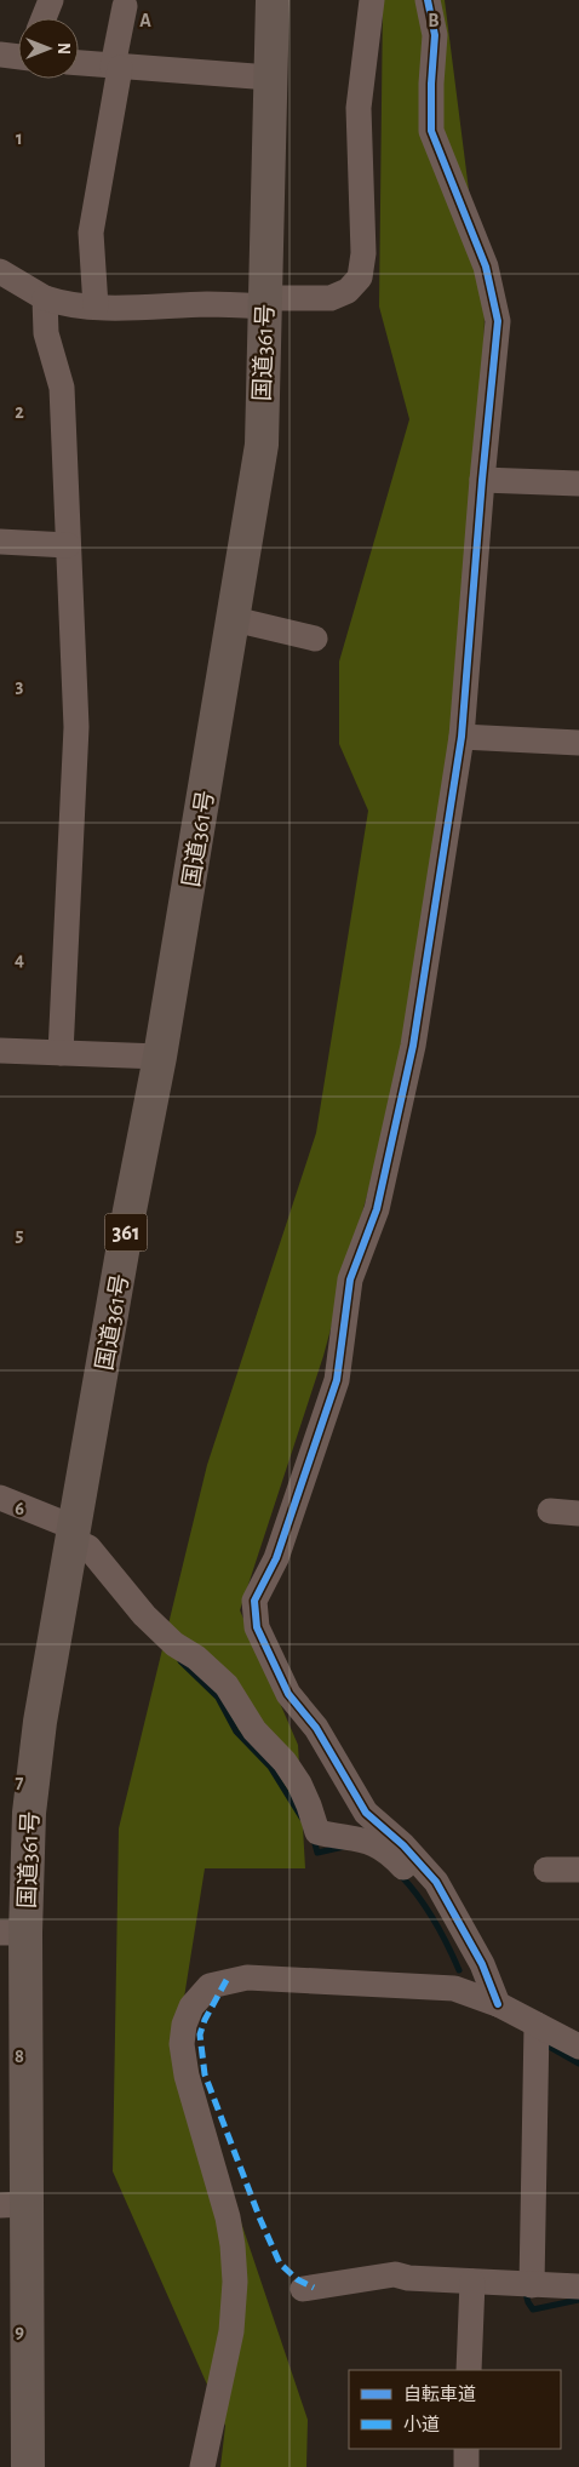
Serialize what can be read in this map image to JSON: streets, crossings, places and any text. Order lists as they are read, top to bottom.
{
  "streets": {
    "highway": ["国道361号", "361"]
  },
  "legend": ["自転車道", "小道"],
  "north": "right",
  "grid": {
    "columns": ["A", "B"],
    "rows": [
      "1",
      "2",
      "3",
      "4",
      "5",
      "6",
      "7",
      "8",
      "9"
    ]
  }
}
